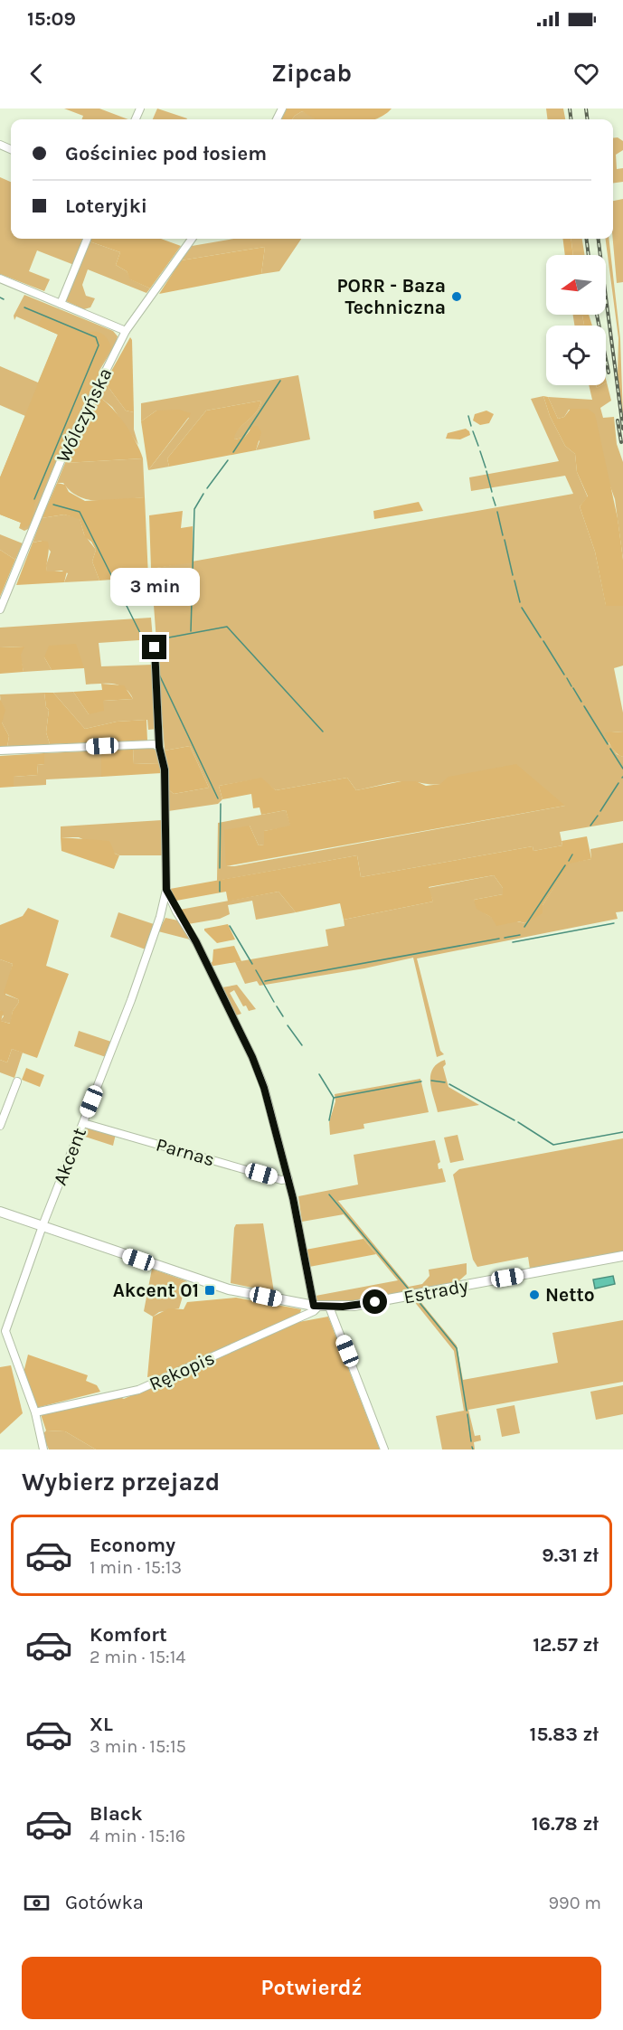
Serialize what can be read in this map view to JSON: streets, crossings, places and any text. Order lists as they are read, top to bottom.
{
  "streets": {
    "main road": ["Estrady"],
    "street": [
      "Wólczyńska",
      "Parnas",
      "Akcent",
      "Rękopis"
    ]
  },
  "crossings": [
    ["Parnas", "Akcent"],
    ["Akcent", "Estrady"],
    ["Estrady", "Rękopis"]
  ],
  "places": {
    "other": ["PORR - Baza Techniczna", "Netto"],
    "transit": ["Akcent 01"]
  },
  "north": "left",
  "page": {
    "status": "15:09",
    "header": "Zipcab",
    "banner": ["Gościniec pod łosiem", "Loteryjki"],
    "bubble": "3 min",
    "heading": "Wybierz przejazd",
    "list": [
      {
        "name": "Economy",
        "note": "1 min · 15:13",
        "value": "9.31 zł"
      },
      {
        "name": "Komfort",
        "note": "2 min · 15:14",
        "value": "12.57 zł"
      },
      {
        "name": "XL",
        "note": "3 min · 15:15",
        "value": "15.83 zł"
      },
      {
        "name": "Black",
        "note": "4 min · 15:16",
        "value": "16.78 zł"
      }
    ],
    "pay": ["Gotówka", "990 m"],
    "buttons": "Potwierdź"
  }
}
